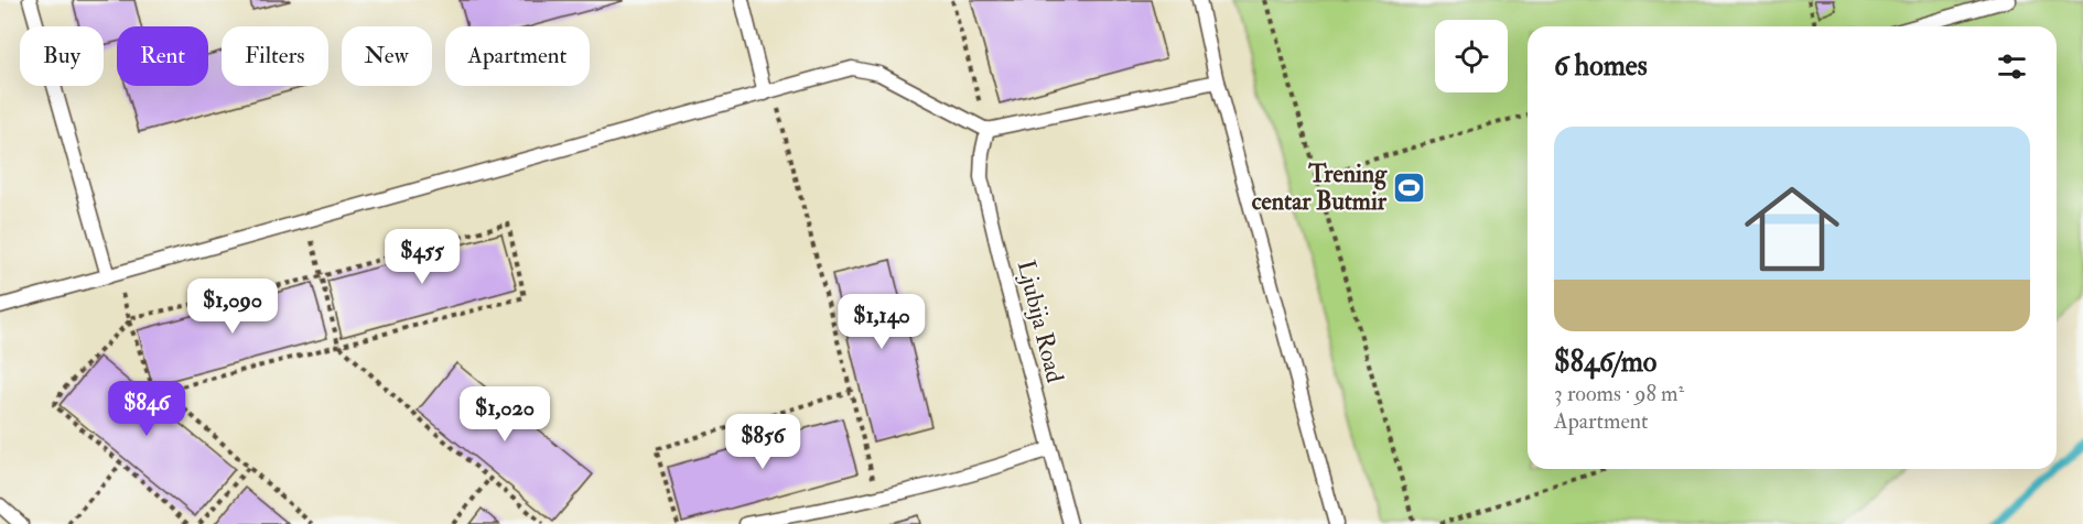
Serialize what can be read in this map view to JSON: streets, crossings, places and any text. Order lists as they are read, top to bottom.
{
  "streets": {
    "lane": ["Ljubija Road"]
  },
  "places": {
    "sports": ["Trening centar Butmir"]
  },
  "page": {
    "chip": [
      "Buy",
      "Rent",
      "Filters",
      "New",
      "Apartment"
    ],
    "heading": "6 homes",
    "list": [
      {
        "name": "$846/mo",
        "note": "3 rooms · 98 m² · Apartment"
      }
    ],
    "price": [
      "$455",
      "$1,090",
      "$1,140",
      "$846",
      "$1,020",
      "$856"
    ]
  }
}
